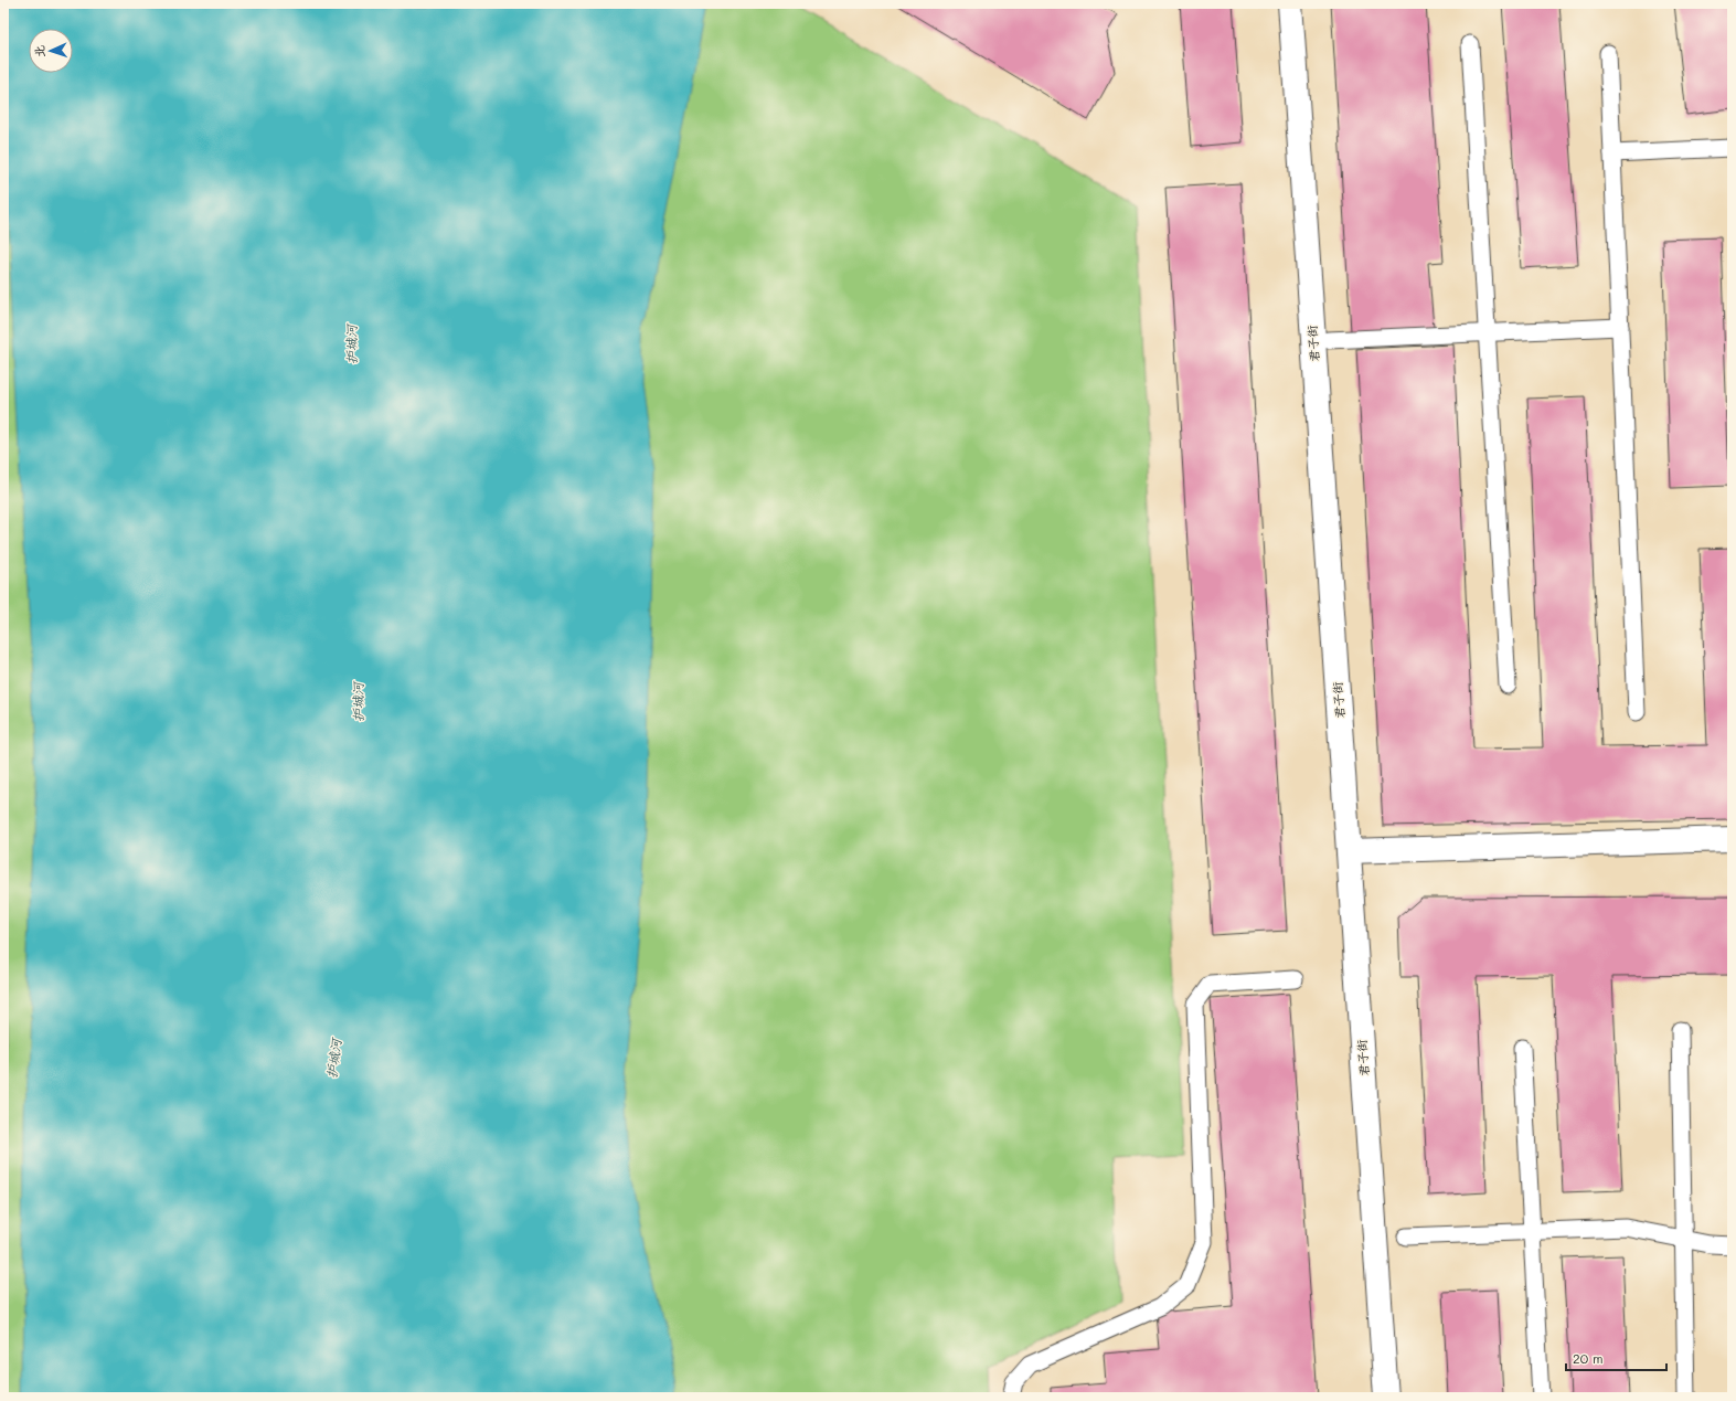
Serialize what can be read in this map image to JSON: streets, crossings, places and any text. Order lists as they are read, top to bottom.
{
  "streets": {
    "street": ["君子街"]
  },
  "water": ["护城河"],
  "scale_bar": "20 m",
  "north": "left"
}
